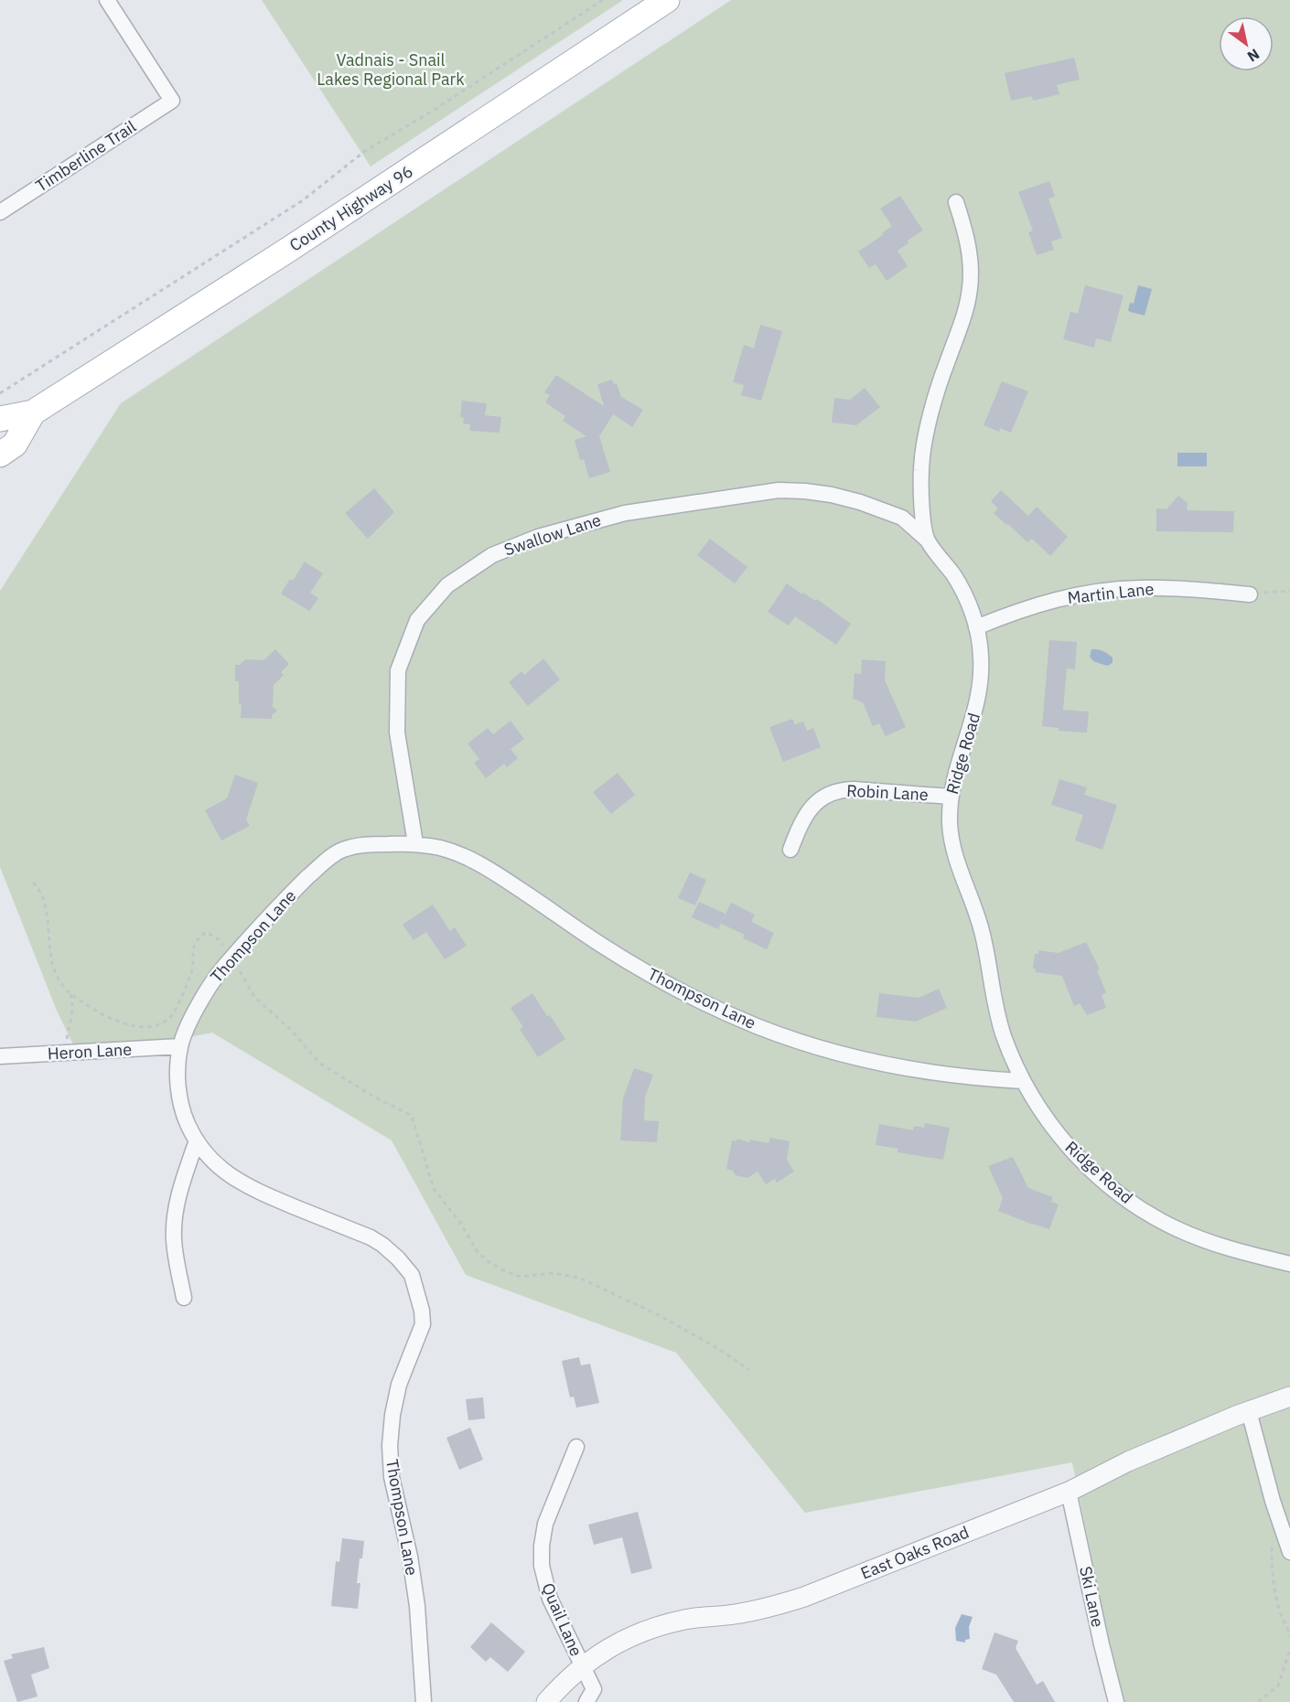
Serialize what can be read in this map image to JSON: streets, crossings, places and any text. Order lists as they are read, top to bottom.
{
  "streets": {
    "main road": ["County Highway 96"],
    "street": [
      "Timberline Trail",
      "Swallow Lane",
      "Martin Lane",
      "Ridge Road",
      "Robin Lane",
      "Thompson Lane",
      "Heron Lane",
      "East Oaks Road",
      "Ski Lane",
      "Quail Lane"
    ]
  },
  "crossings": [
    ["Swallow Lane", "Ridge Road"],
    ["Swallow Lane", "Thompson Lane"],
    ["Martin Lane", "Ridge Road"],
    ["Ridge Road", "Robin Lane"],
    ["Ridge Road", "Thompson Lane"],
    ["Thompson Lane", "Heron Lane"],
    ["East Oaks Road", "Ski Lane"],
    ["East Oaks Road", "Quail Lane"]
  ],
  "parks": ["Vadnais - Snail Lakes Regional Park"],
  "north": "bottom right"
}
